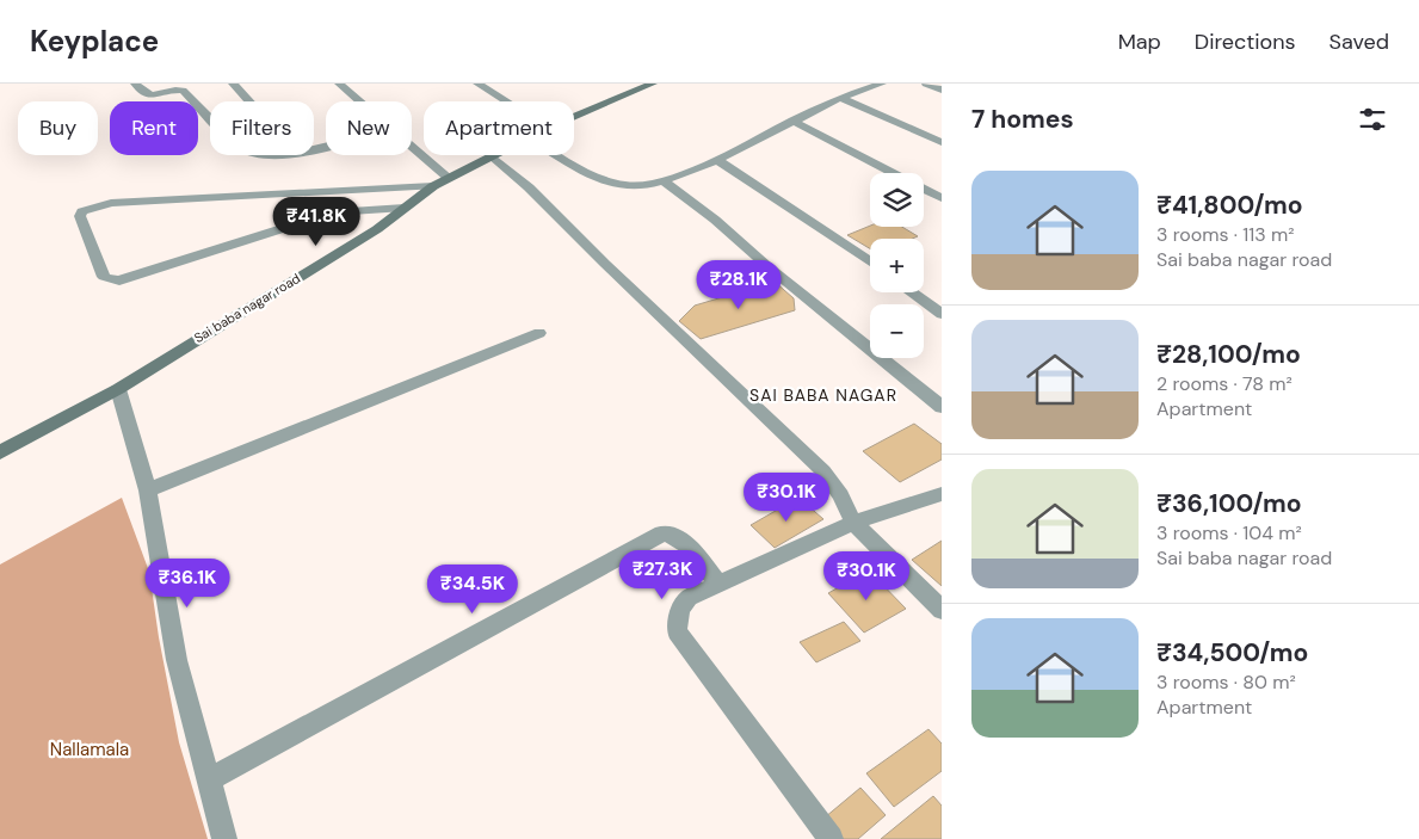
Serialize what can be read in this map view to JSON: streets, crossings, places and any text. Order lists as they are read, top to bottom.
{
  "streets": {
    "main road": ["Sai baba nagar road"]
  },
  "districts": ["SAI BABA NAGAR"],
  "parks": ["Nallamala"],
  "page": {
    "header": "Keyplace",
    "nav": ["Map", "Directions", "Saved"],
    "heading": "7 homes",
    "chip": [
      "Buy",
      "Rent",
      "Filters",
      "New",
      "Apartment"
    ],
    "list": [
      {
        "name": "₹41,800/mo",
        "note": "3 rooms · 113 m² · Sai baba nagar road"
      },
      {
        "name": "₹28,100/mo",
        "note": "2 rooms · 78 m² · Apartment"
      },
      {
        "name": "₹36,100/mo",
        "note": "3 rooms · 104 m² · Sai baba nagar road"
      },
      {
        "name": "₹34,500/mo",
        "note": "3 rooms · 80 m² · Apartment"
      }
    ],
    "map_buttons": ["+", "−"],
    "price": [
      "₹41.8K",
      "₹28.1K",
      "₹30.1K",
      "₹27.3K",
      "₹30.1K",
      "₹36.1K",
      "₹34.5K"
    ]
  }
}
